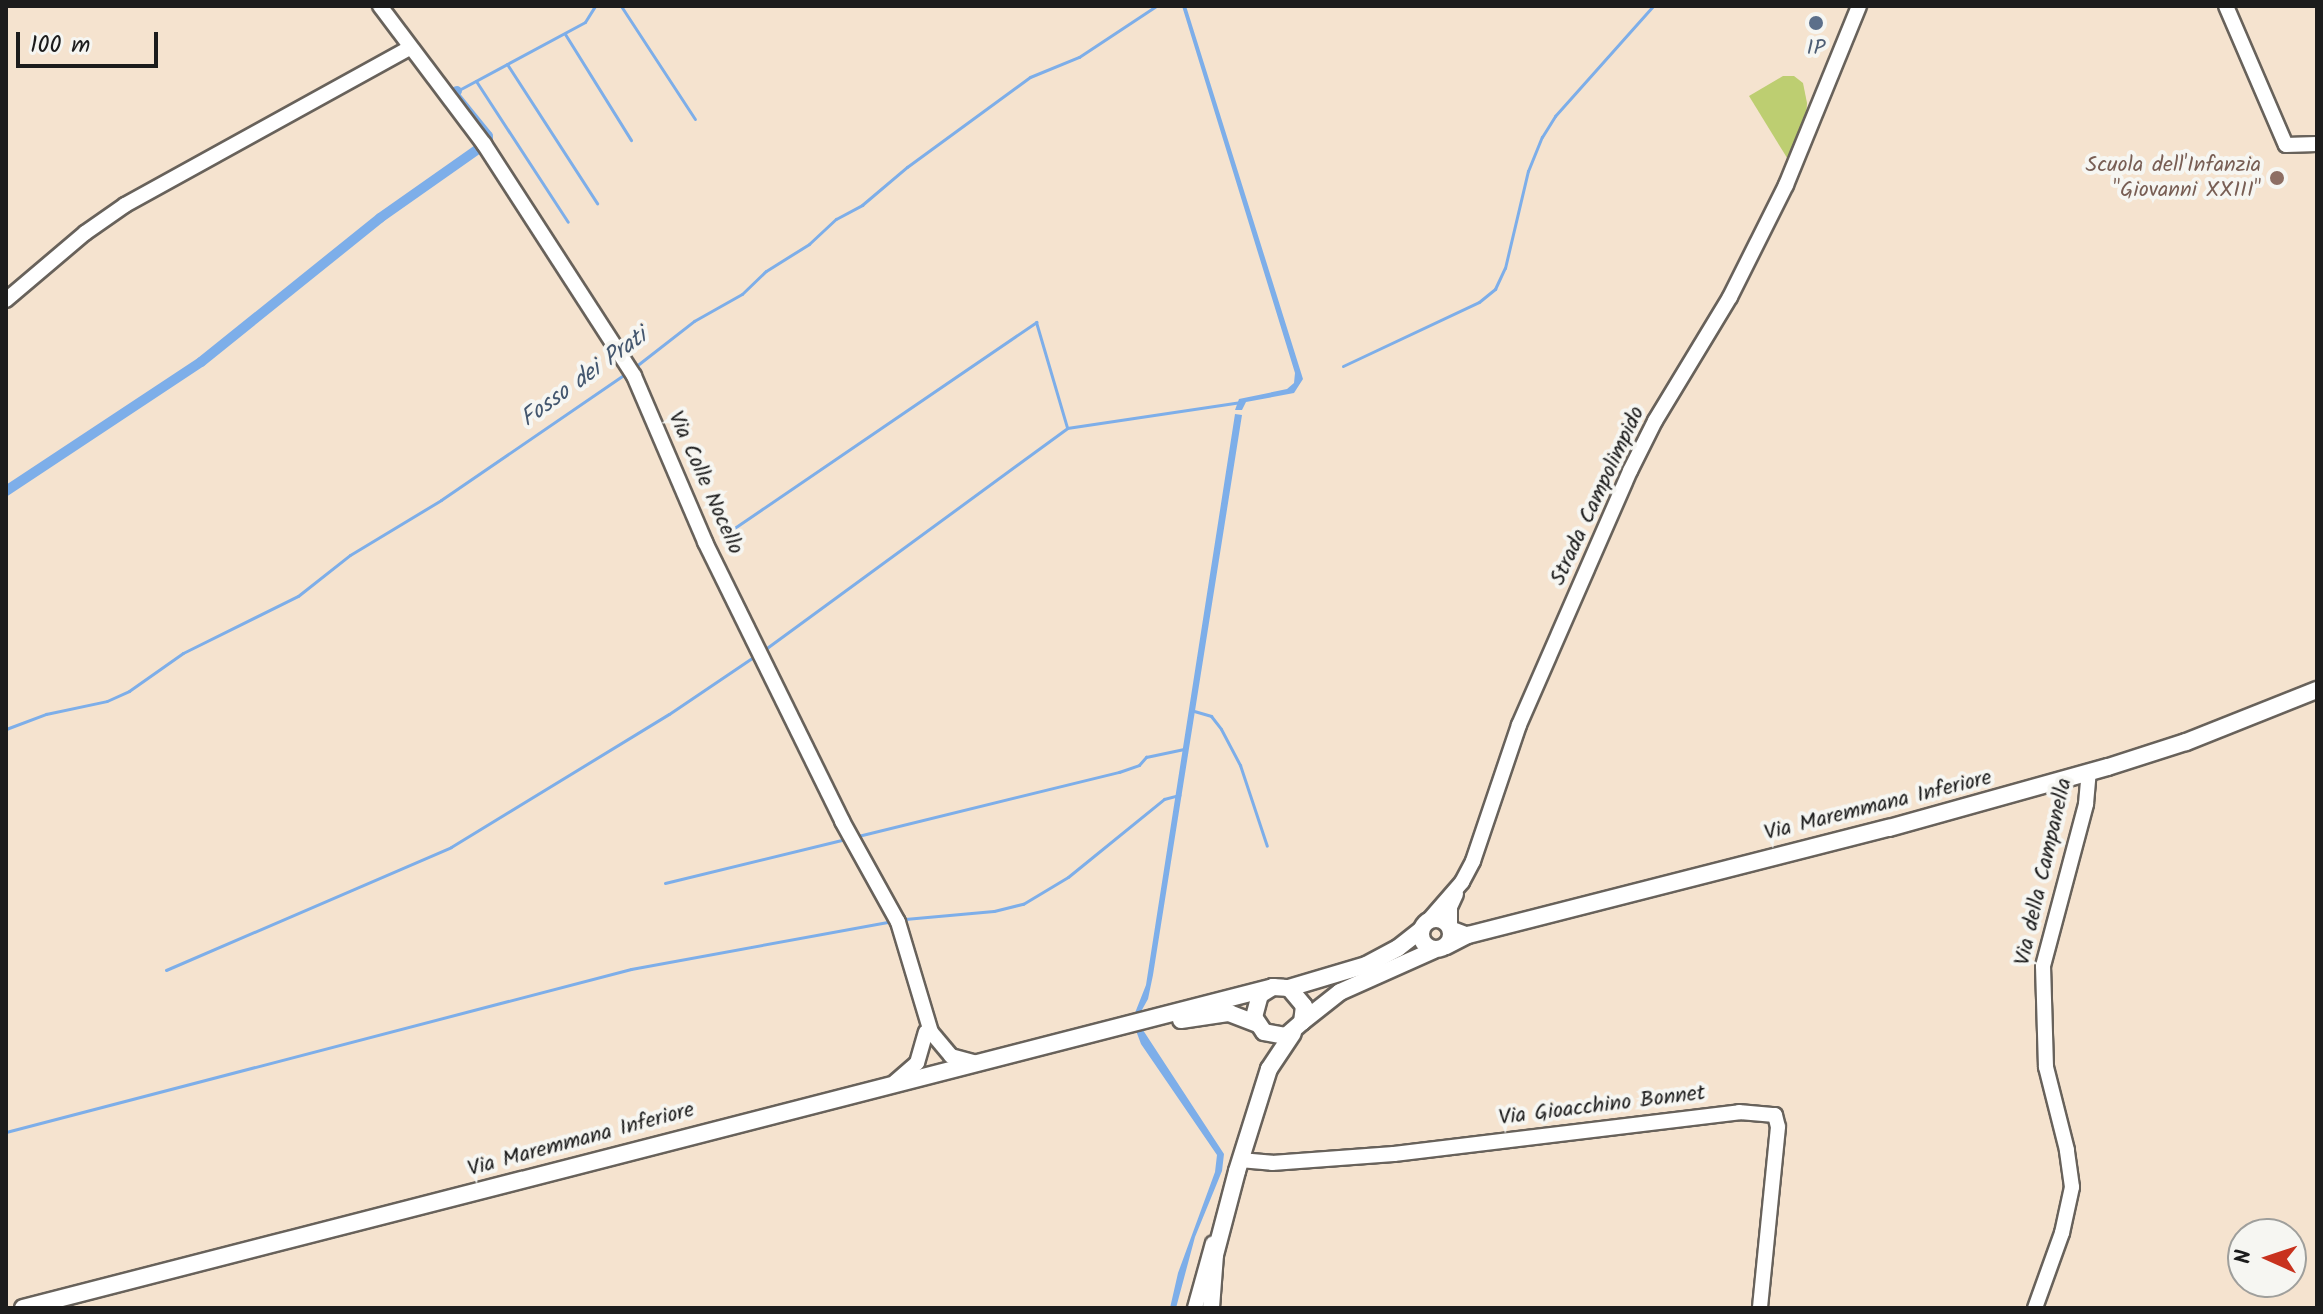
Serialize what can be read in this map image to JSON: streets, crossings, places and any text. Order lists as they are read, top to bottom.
{
  "streets": {
    "main road": ["Via Maremmana Inferiore"],
    "street": [
      "Via Colle Nocello",
      "Strada Campolimpido",
      "Via della Campanella",
      "Via Gioacchino Bonnet"
    ]
  },
  "crossings": [
    ["Strada Campolimpido", "Via Maremmana Inferiore"],
    ["Via Maremmana Inferiore", "Via della Campanella"]
  ],
  "water": ["Fosso dei Prati"],
  "places": ["IP", "Scuola dell'Infanzia \"Giovanni XXIII\""],
  "scale_bar": "100 m",
  "north": "left"
}
